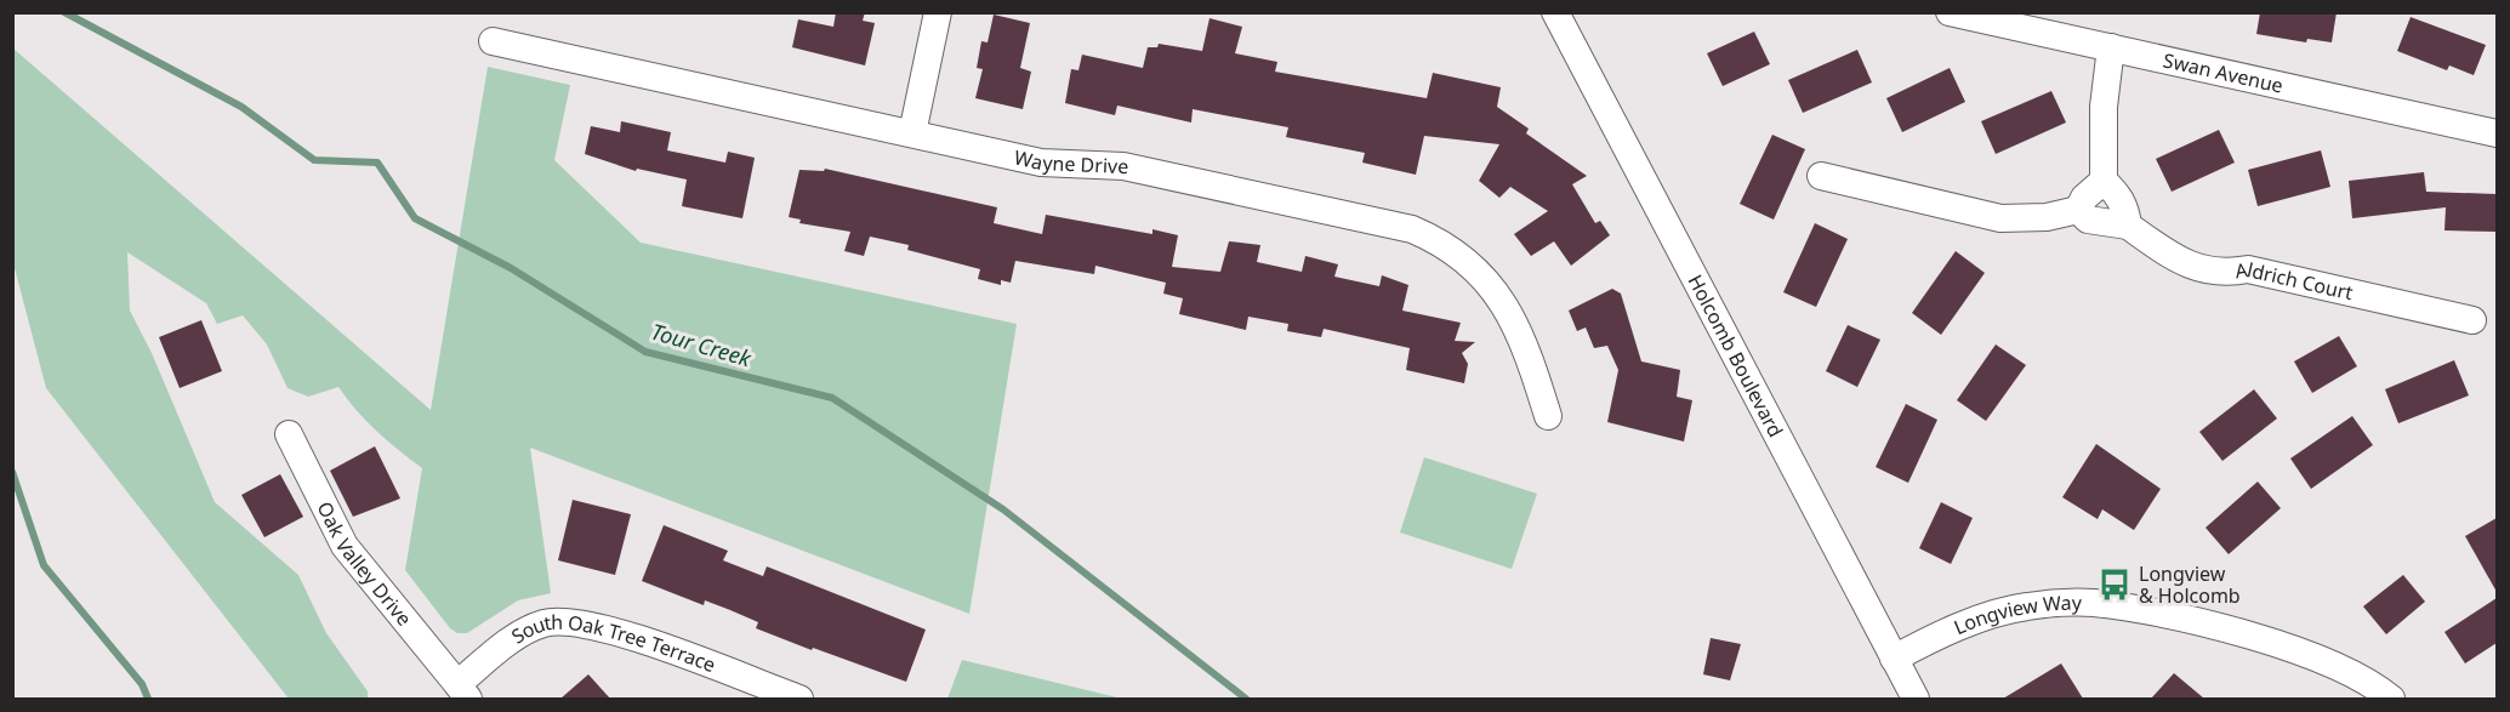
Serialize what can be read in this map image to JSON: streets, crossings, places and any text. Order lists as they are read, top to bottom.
{
  "streets": {
    "street": [
      "Swan Avenue",
      "Wayne Drive",
      "Aldrich Court",
      "Holcomb Boulevard",
      "Oak Valley Drive",
      "Longview Way",
      "South Oak Tree Terrace"
    ]
  },
  "crossings": [
    ["Holcomb Boulevard", "Longview Way"],
    ["Oak Valley Drive", "South Oak Tree Terrace"]
  ],
  "water": ["Tour Creek"],
  "places": {
    "bus stop": ["Longview & Holcomb"]
  }
}
